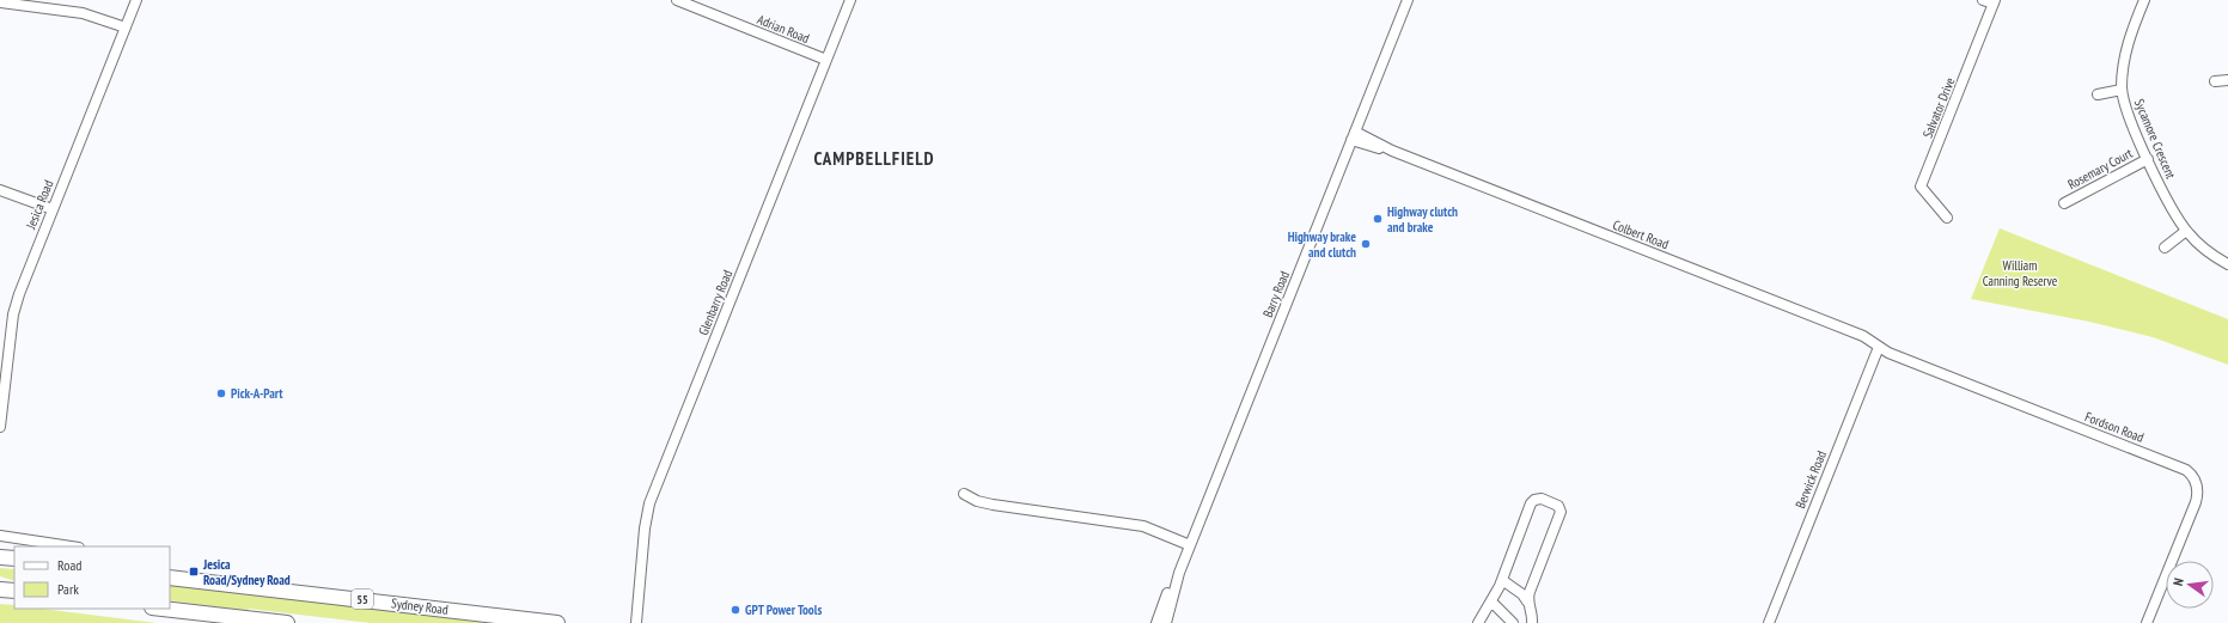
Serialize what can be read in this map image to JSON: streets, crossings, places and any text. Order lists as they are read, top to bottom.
{
  "streets": {
    "highway": ["55", "Sydney Road"],
    "street": [
      "Adrian Road",
      "Salvator Drive",
      "Sycamore Crescent",
      "Rosemary Court",
      "Jesica Road",
      "Colbert Road",
      "Barry Road",
      "Glenbarry Road",
      "Fordson Road",
      "Berwick Road"
    ]
  },
  "crossings": [
    ["Adrian Road", "Glenbarry Road"],
    ["Sycamore Crescent", "Rosemary Court"],
    ["Colbert Road", "Barry Road"],
    ["Colbert Road", "Fordson Road"],
    ["Colbert Road", "Berwick Road"],
    ["Fordson Road", "Berwick Road"]
  ],
  "districts": ["CAMPBELLFIELD"],
  "parks": ["William Canning Reserve"],
  "places": {
    "other": [
      "Highway clutch and brake",
      "Highway brake and clutch",
      "Pick-A-Part",
      "GPT Power Tools"
    ],
    "transit": ["Jesica Road/Sydney Road"]
  },
  "legend": ["Road", "Park"],
  "north": "left"
}
